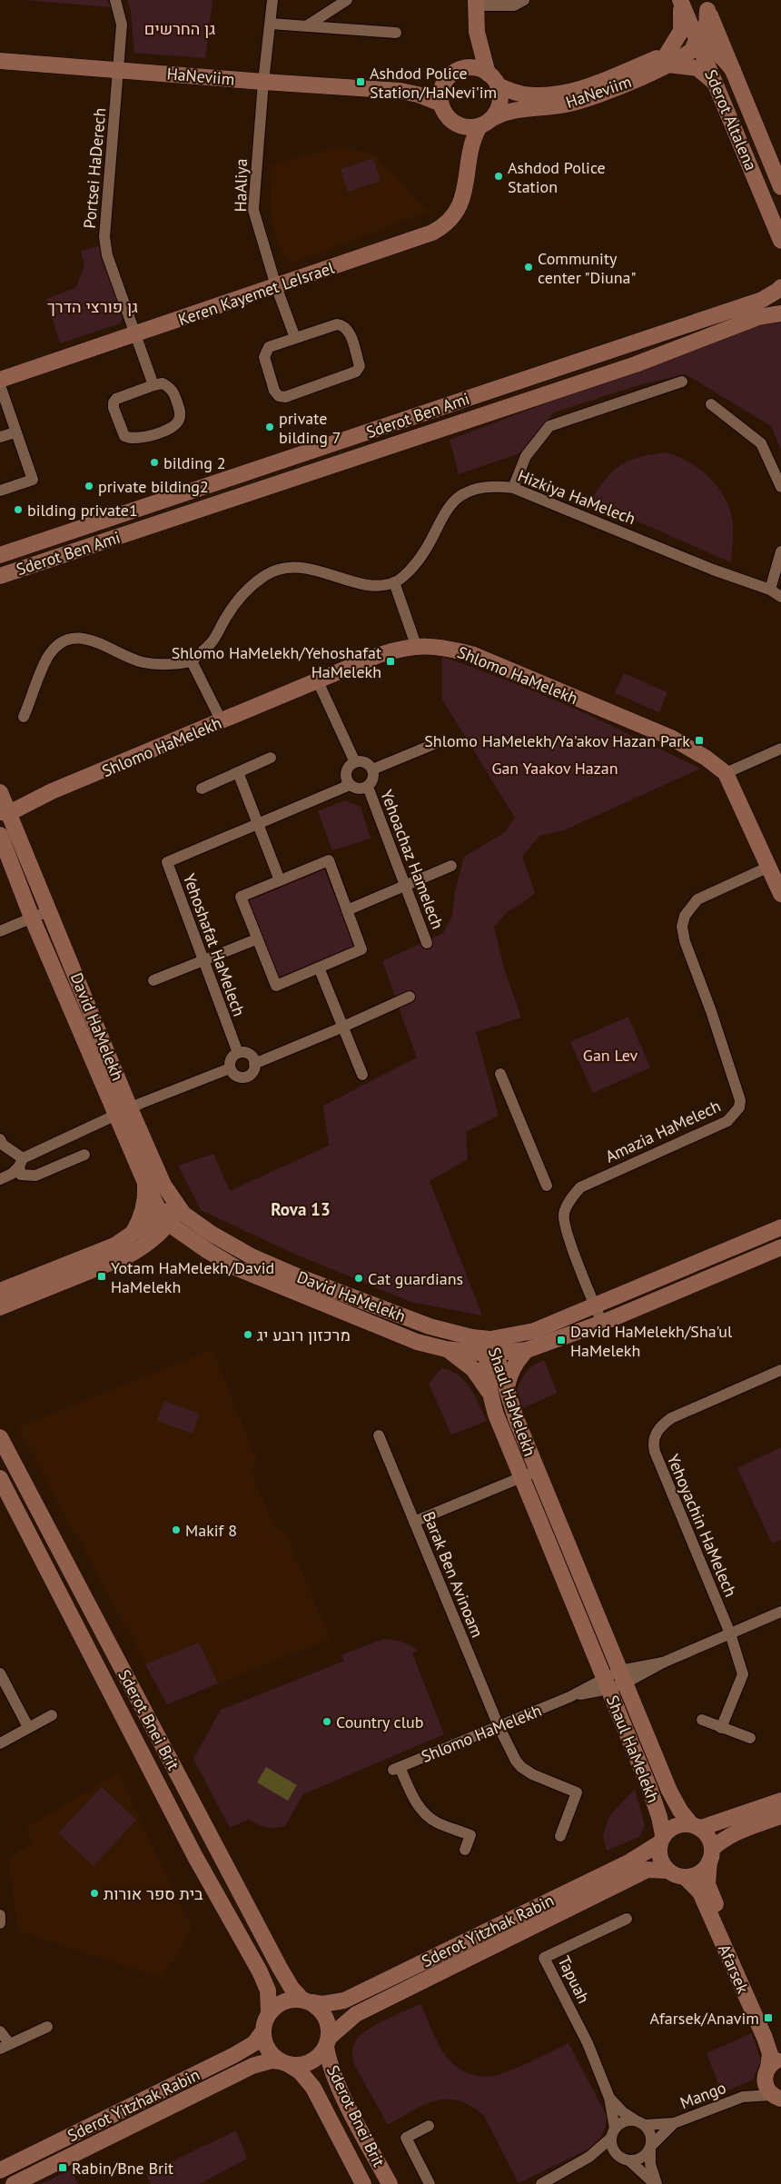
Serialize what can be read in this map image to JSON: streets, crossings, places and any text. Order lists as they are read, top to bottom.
{
  "streets": {
    "street": [
      "HaNeviim",
      "Sderot Altalena",
      "Portsei HaDerech",
      "HaAliya",
      "Keren Kayemet LeIsrael",
      "Sderot Ben Ami",
      "Hizkiya HaMelech",
      "Shlomo HaMelekh",
      "Yehoachaz Hamelech",
      "Yehoshafat HaMelech",
      "David HaMelekh",
      "Amazia HaMelech",
      "Shaul HaMelekh",
      "Yehoyachin HaMelech",
      "Barak Ben Avinoam",
      "Sderot Bnei Brit",
      "Sderot Yitzhak Rabin",
      "Afarsek",
      "Tapuah",
      "Mango"
    ]
  },
  "crossings": [
    ["HaNeviim", "Sderot Altalena"],
    ["HaNeviim", "Portsei HaDerech"],
    ["HaNeviim", "HaAliya"],
    ["HaNeviim", "Keren Kayemet LeIsrael"],
    ["Portsei HaDerech", "Keren Kayemet LeIsrael"],
    ["HaAliya", "Keren Kayemet LeIsrael"],
    ["Shlomo HaMelekh", "David HaMelekh"],
    ["Shlomo HaMelekh", "Amazia HaMelech"],
    ["Shlomo HaMelekh", "Shaul HaMelekh"],
    ["Shlomo HaMelekh", "Yehoyachin HaMelech"],
    ["Shlomo HaMelekh", "Barak Ben Avinoam"],
    ["Yehoachaz Hamelech", "Yehoshafat HaMelech"],
    ["David HaMelekh", "Amazia HaMelech"],
    ["David HaMelekh", "Shaul HaMelekh"],
    ["Shaul HaMelekh", "Sderot Yitzhak Rabin"],
    ["Shaul HaMelekh", "Afarsek"],
    ["Sderot Bnei Brit", "Sderot Yitzhak Rabin"],
    ["Sderot Yitzhak Rabin", "Afarsek"],
    ["Afarsek", "Mango"],
    ["Tapuah", "Mango"]
  ],
  "districts": ["Rova 13"],
  "parks": [
    "גן החרשים",
    "גן פורצי הדרך",
    "Gan Yaakov Hazan",
    "Gan Lev"
  ],
  "places": {
    "transit": [
      "Ashdod Police Station/HaNevi'im",
      "Shlomo HaMelekh/Yehoshafat HaMelekh",
      "Shlomo HaMelekh/Ya'akov Hazan Park",
      "Yotam HaMelekh/David HaMelekh",
      "David HaMelekh/Sha'ul HaMelekh",
      "Afarsek/Anavim",
      "Rabin/Bne Brit"
    ],
    "other": [
      "Ashdod Police Station",
      "Community center \"Diuna\"",
      "private bilding 7",
      "bilding 2",
      "private bilding2",
      "bilding private1",
      "Cat guardians",
      "מרכזון רובע יג",
      "Makif 8",
      "Country club",
      "בית ספר אורות"
    ]
  }
}
